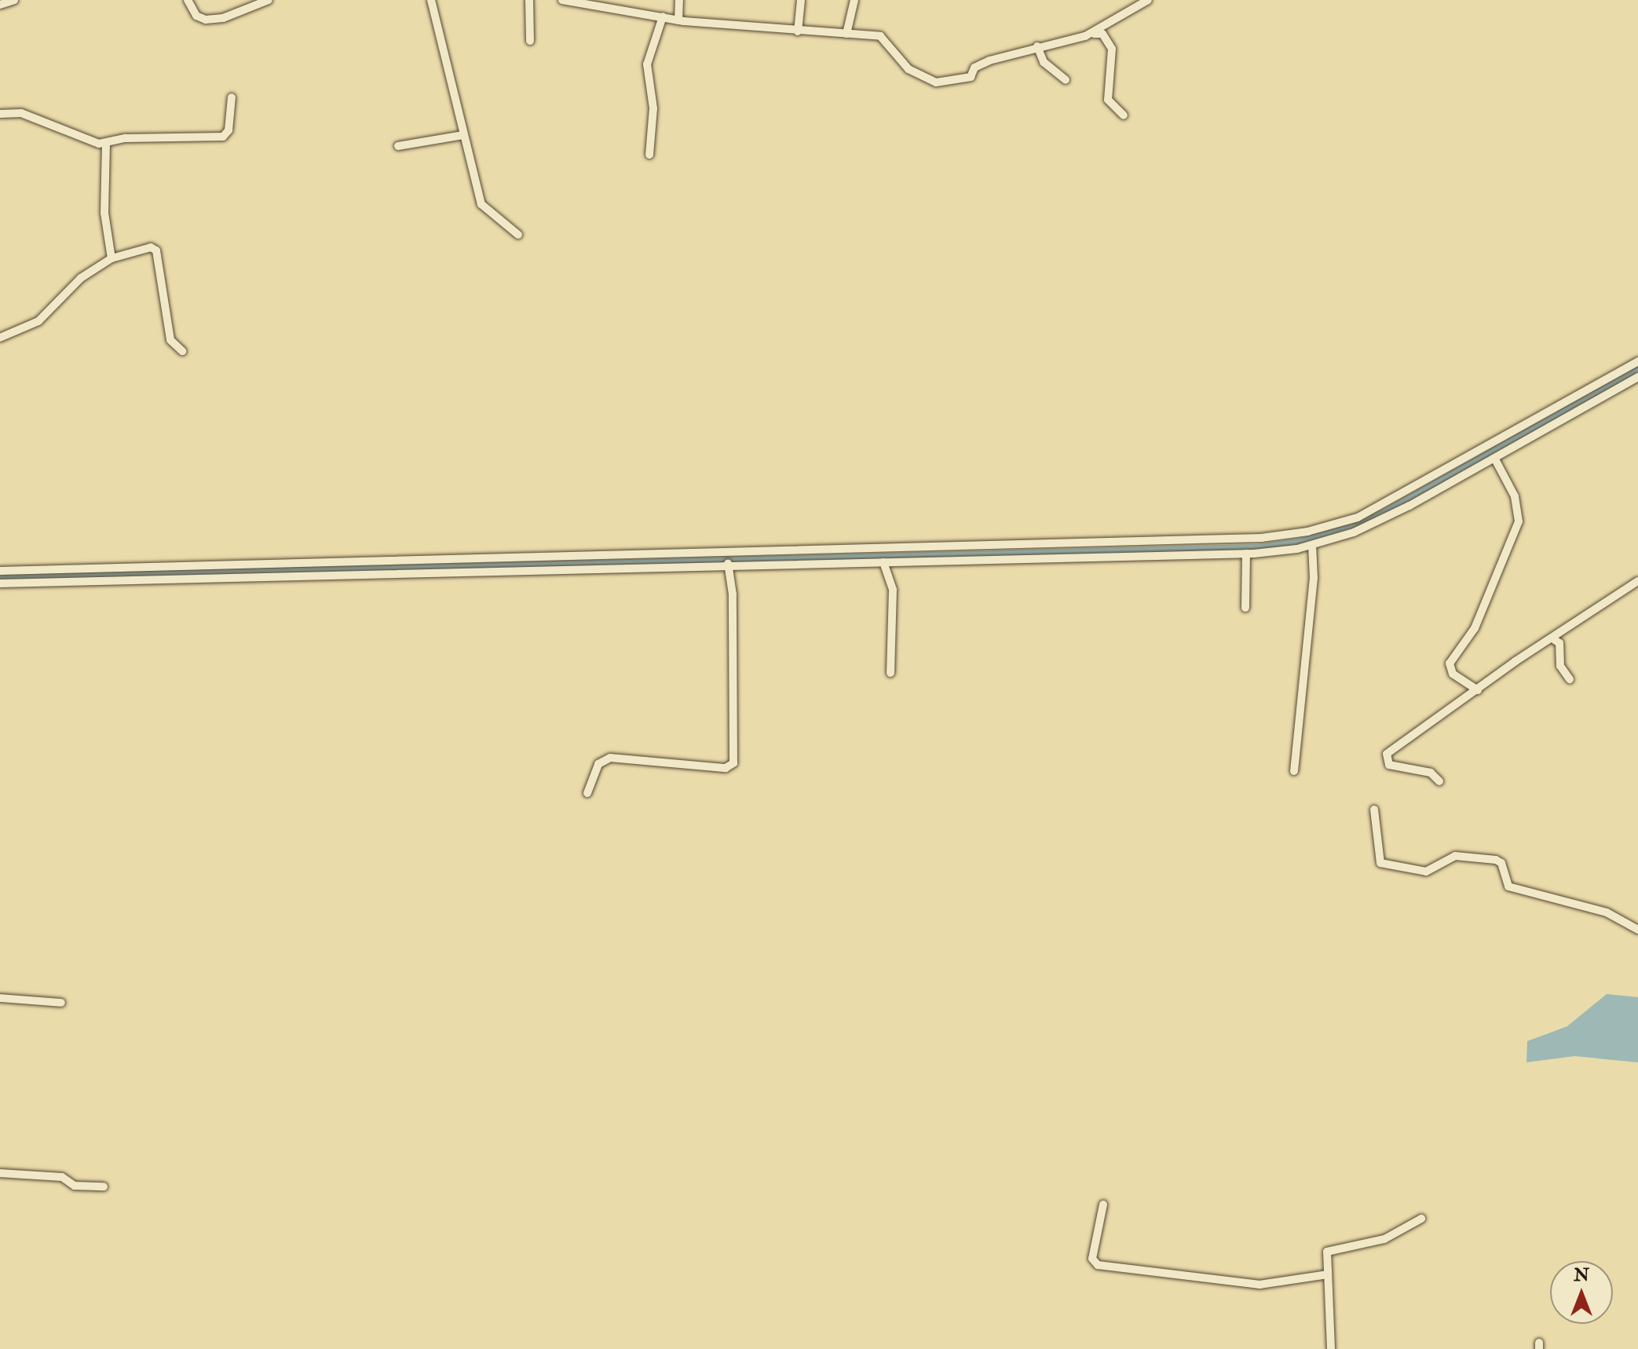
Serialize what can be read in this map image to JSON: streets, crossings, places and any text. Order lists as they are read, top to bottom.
{
  "north": "top"
}
